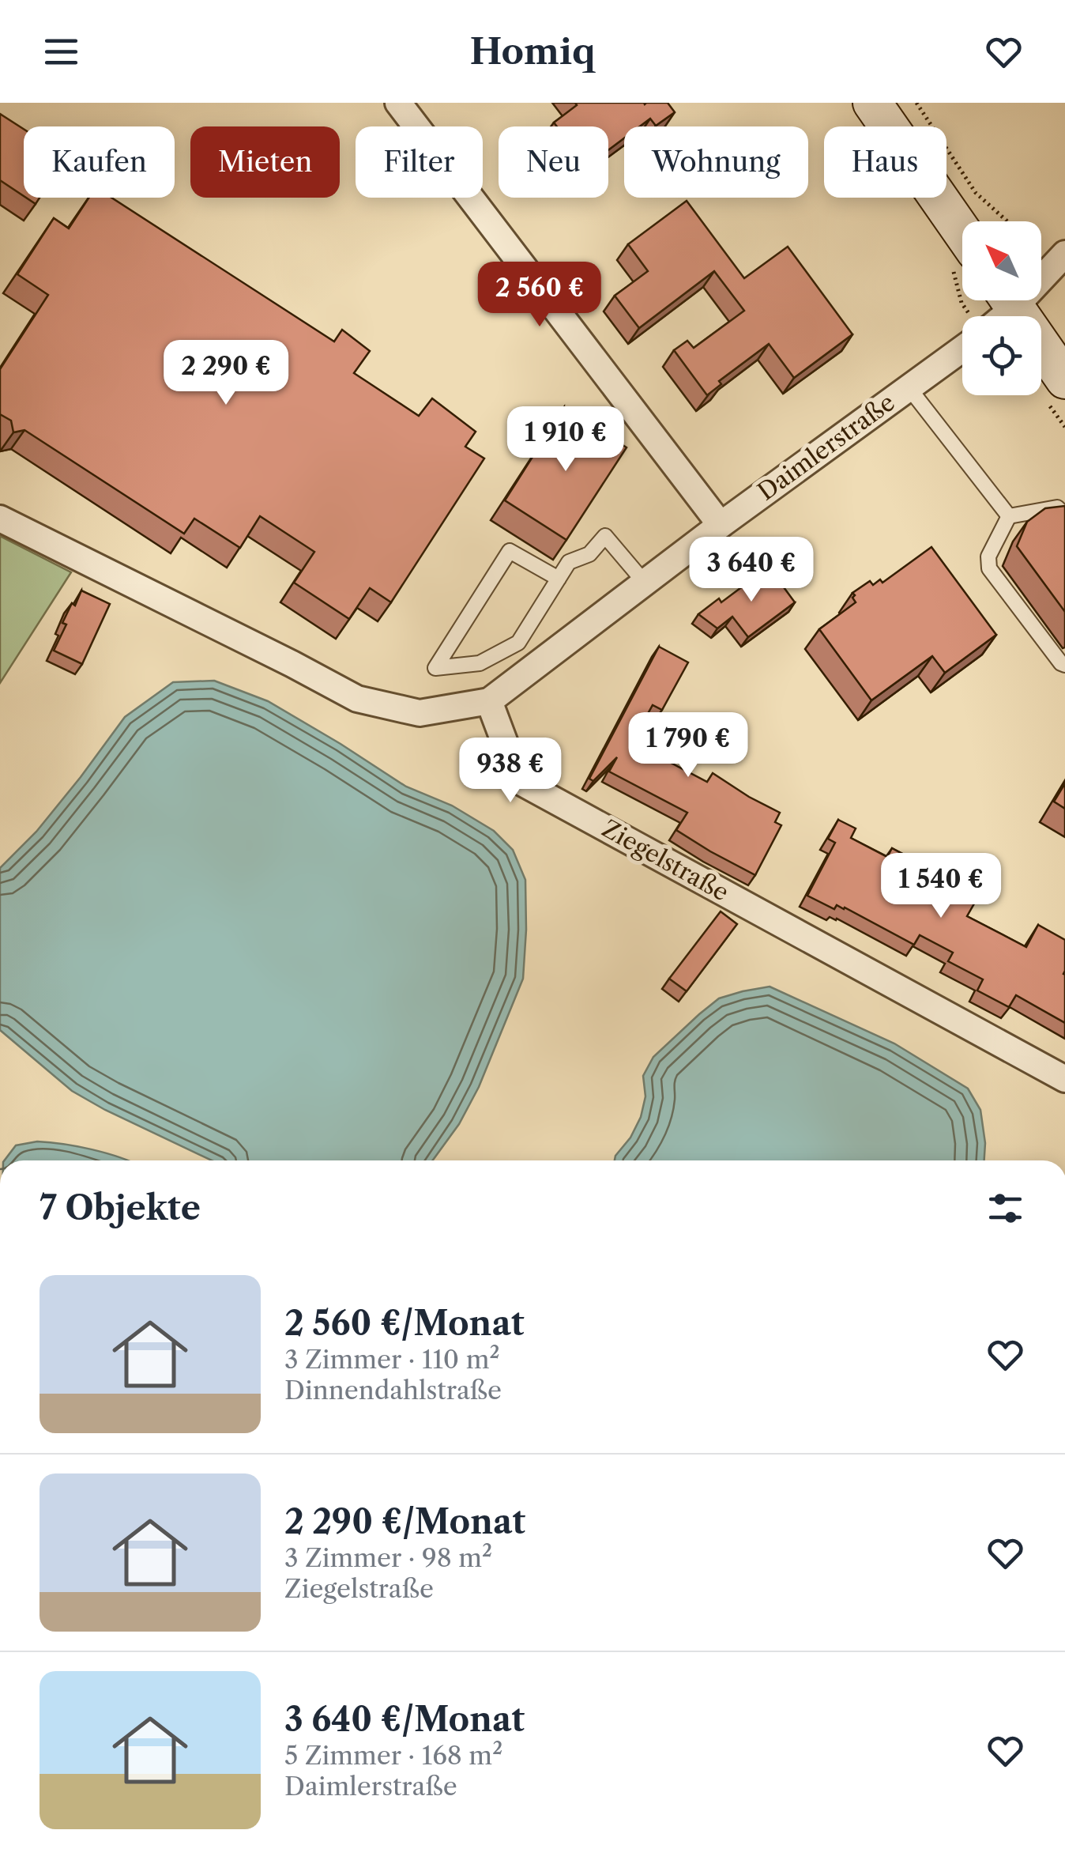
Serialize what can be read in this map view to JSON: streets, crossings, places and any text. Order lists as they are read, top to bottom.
{
  "streets": {
    "street": ["Daimlerstraße", "Ziegelstraße"]
  },
  "crossings": [
    ["Daimlerstraße", "Ziegelstraße"]
  ],
  "north": "top left",
  "page": {
    "header": "Homiq",
    "chip": [
      "Kaufen",
      "Mieten",
      "Filter",
      "Neu",
      "Wohnung",
      "Haus"
    ],
    "price": [
      "2 560 €",
      "2 290 €",
      "1 910 €",
      "3 640 €",
      "1 790 €",
      "938 €",
      "1 540 €"
    ],
    "heading": "7 Objekte",
    "list": [
      {
        "name": "2 560 €/Monat",
        "note": "3 Zimmer · 110 m² · Dinnendahlstraße"
      },
      {
        "name": "2 290 €/Monat",
        "note": "3 Zimmer · 98 m² · Ziegelstraße"
      },
      {
        "name": "3 640 €/Monat",
        "note": "5 Zimmer · 168 m² · Daimlerstraße"
      }
    ]
  }
}
